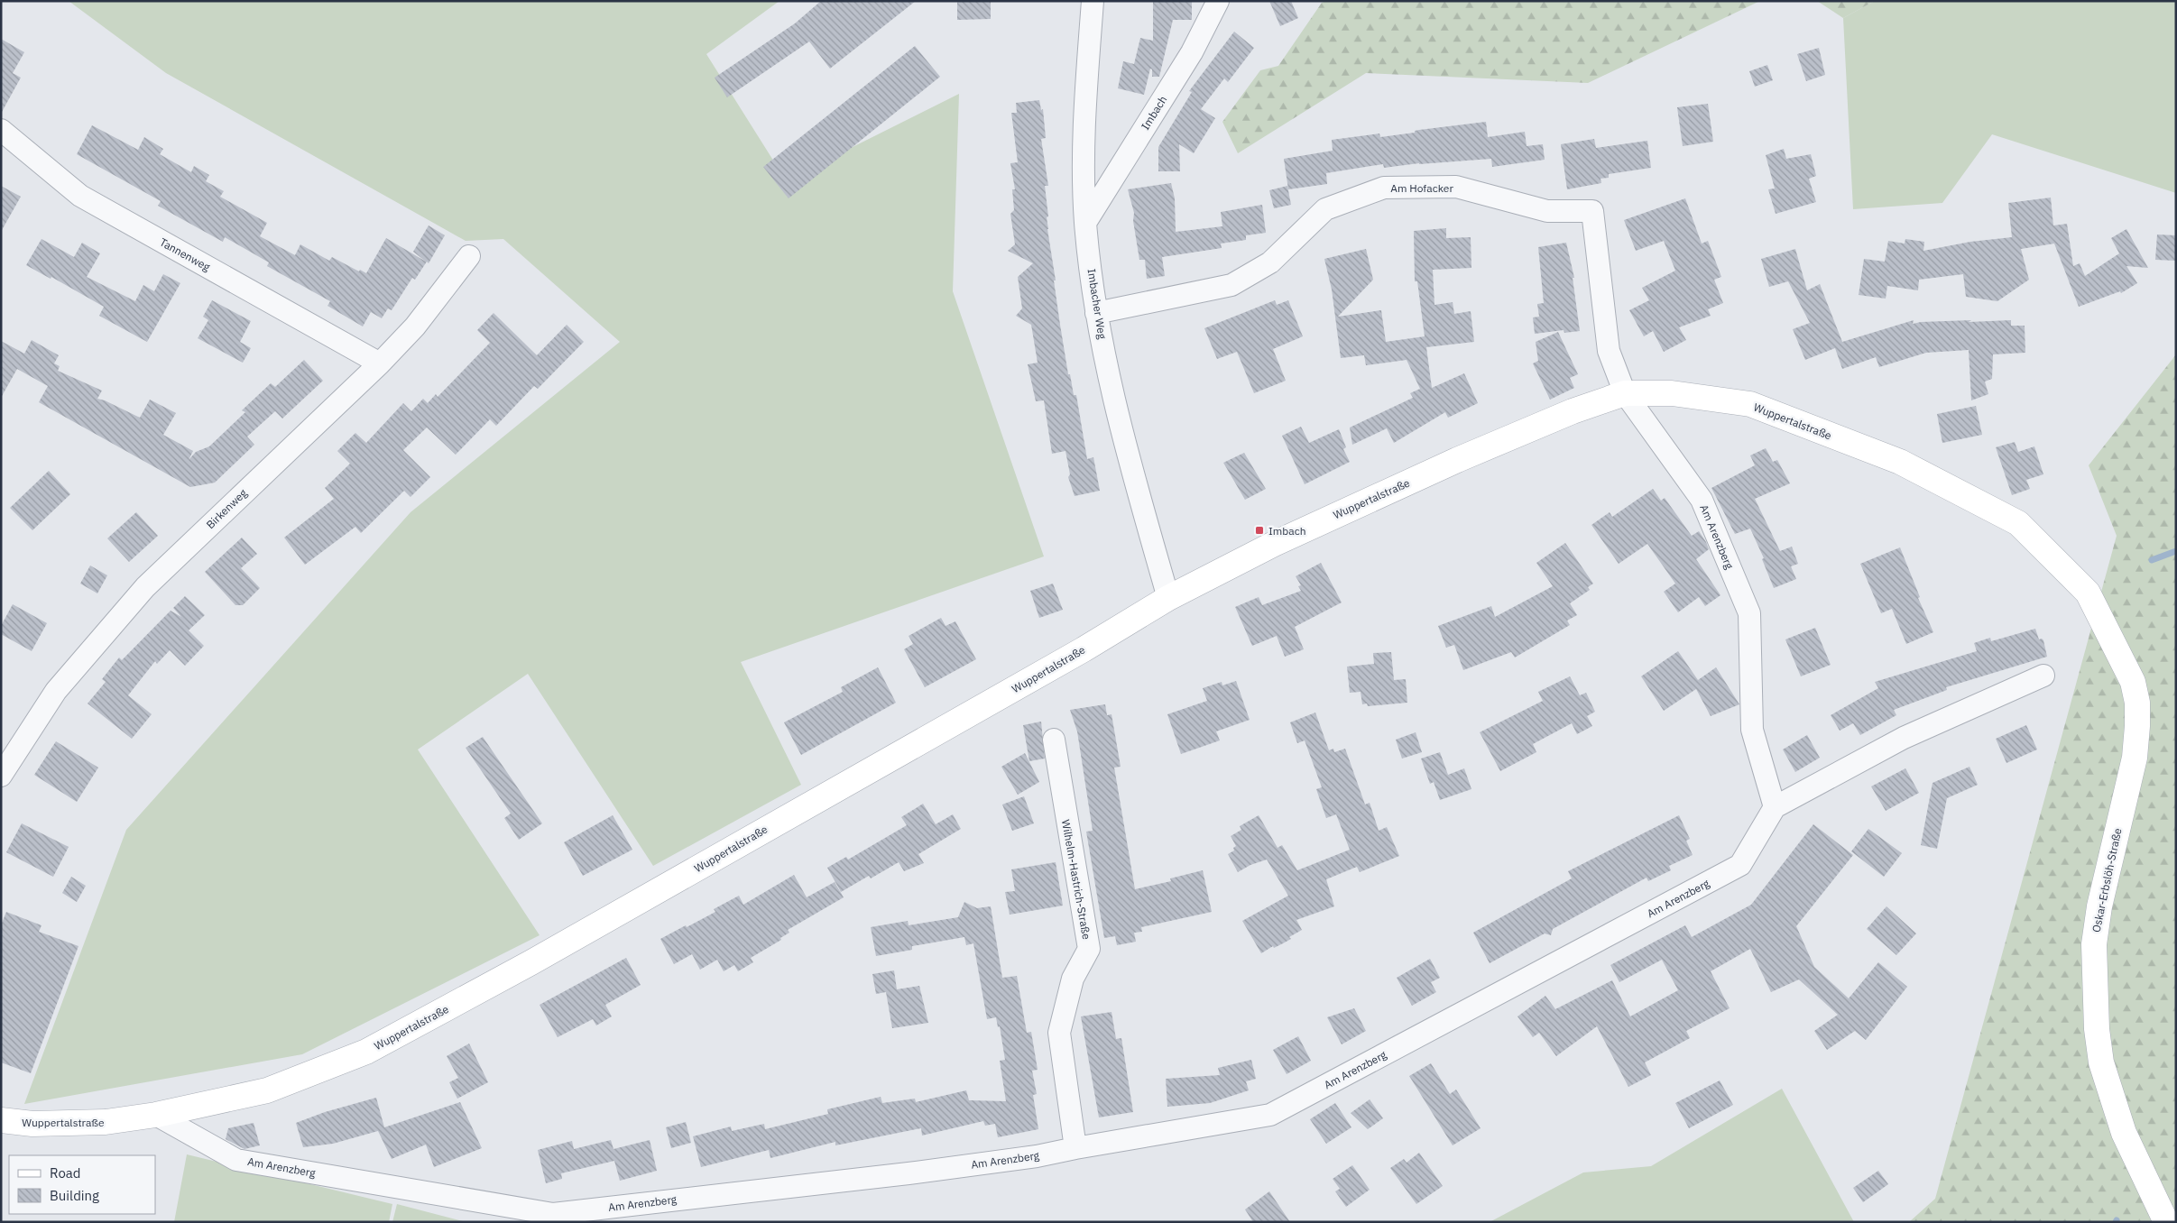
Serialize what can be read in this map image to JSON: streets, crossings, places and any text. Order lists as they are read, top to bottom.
{
  "streets": {
    "main road": ["Wuppertalstraße", "Oskar-Erbslöh-Straße"],
    "street": [
      "Imbach",
      "Am Hofacker",
      "Tannenweg",
      "Imbacher Weg",
      "Birkenweg",
      "Am Arenzberg",
      "Wilhelm-Hastrich-Straße"
    ]
  },
  "crossings": [
    ["Imbach", "Imbacher Weg"],
    ["Am Hofacker", "Imbacher Weg"],
    ["Am Hofacker", "Wuppertalstraße"],
    ["Am Hofacker", "Am Arenzberg"],
    ["Tannenweg", "Birkenweg"],
    ["Imbacher Weg", "Wuppertalstraße"],
    ["Wuppertalstraße", "Am Arenzberg"],
    ["Wuppertalstraße", "Oskar-Erbslöh-Straße"],
    ["Am Arenzberg", "Wilhelm-Hastrich-Straße"]
  ],
  "places": {
    "transit": ["Imbach"]
  },
  "legend": ["Road", "Building"]
}
